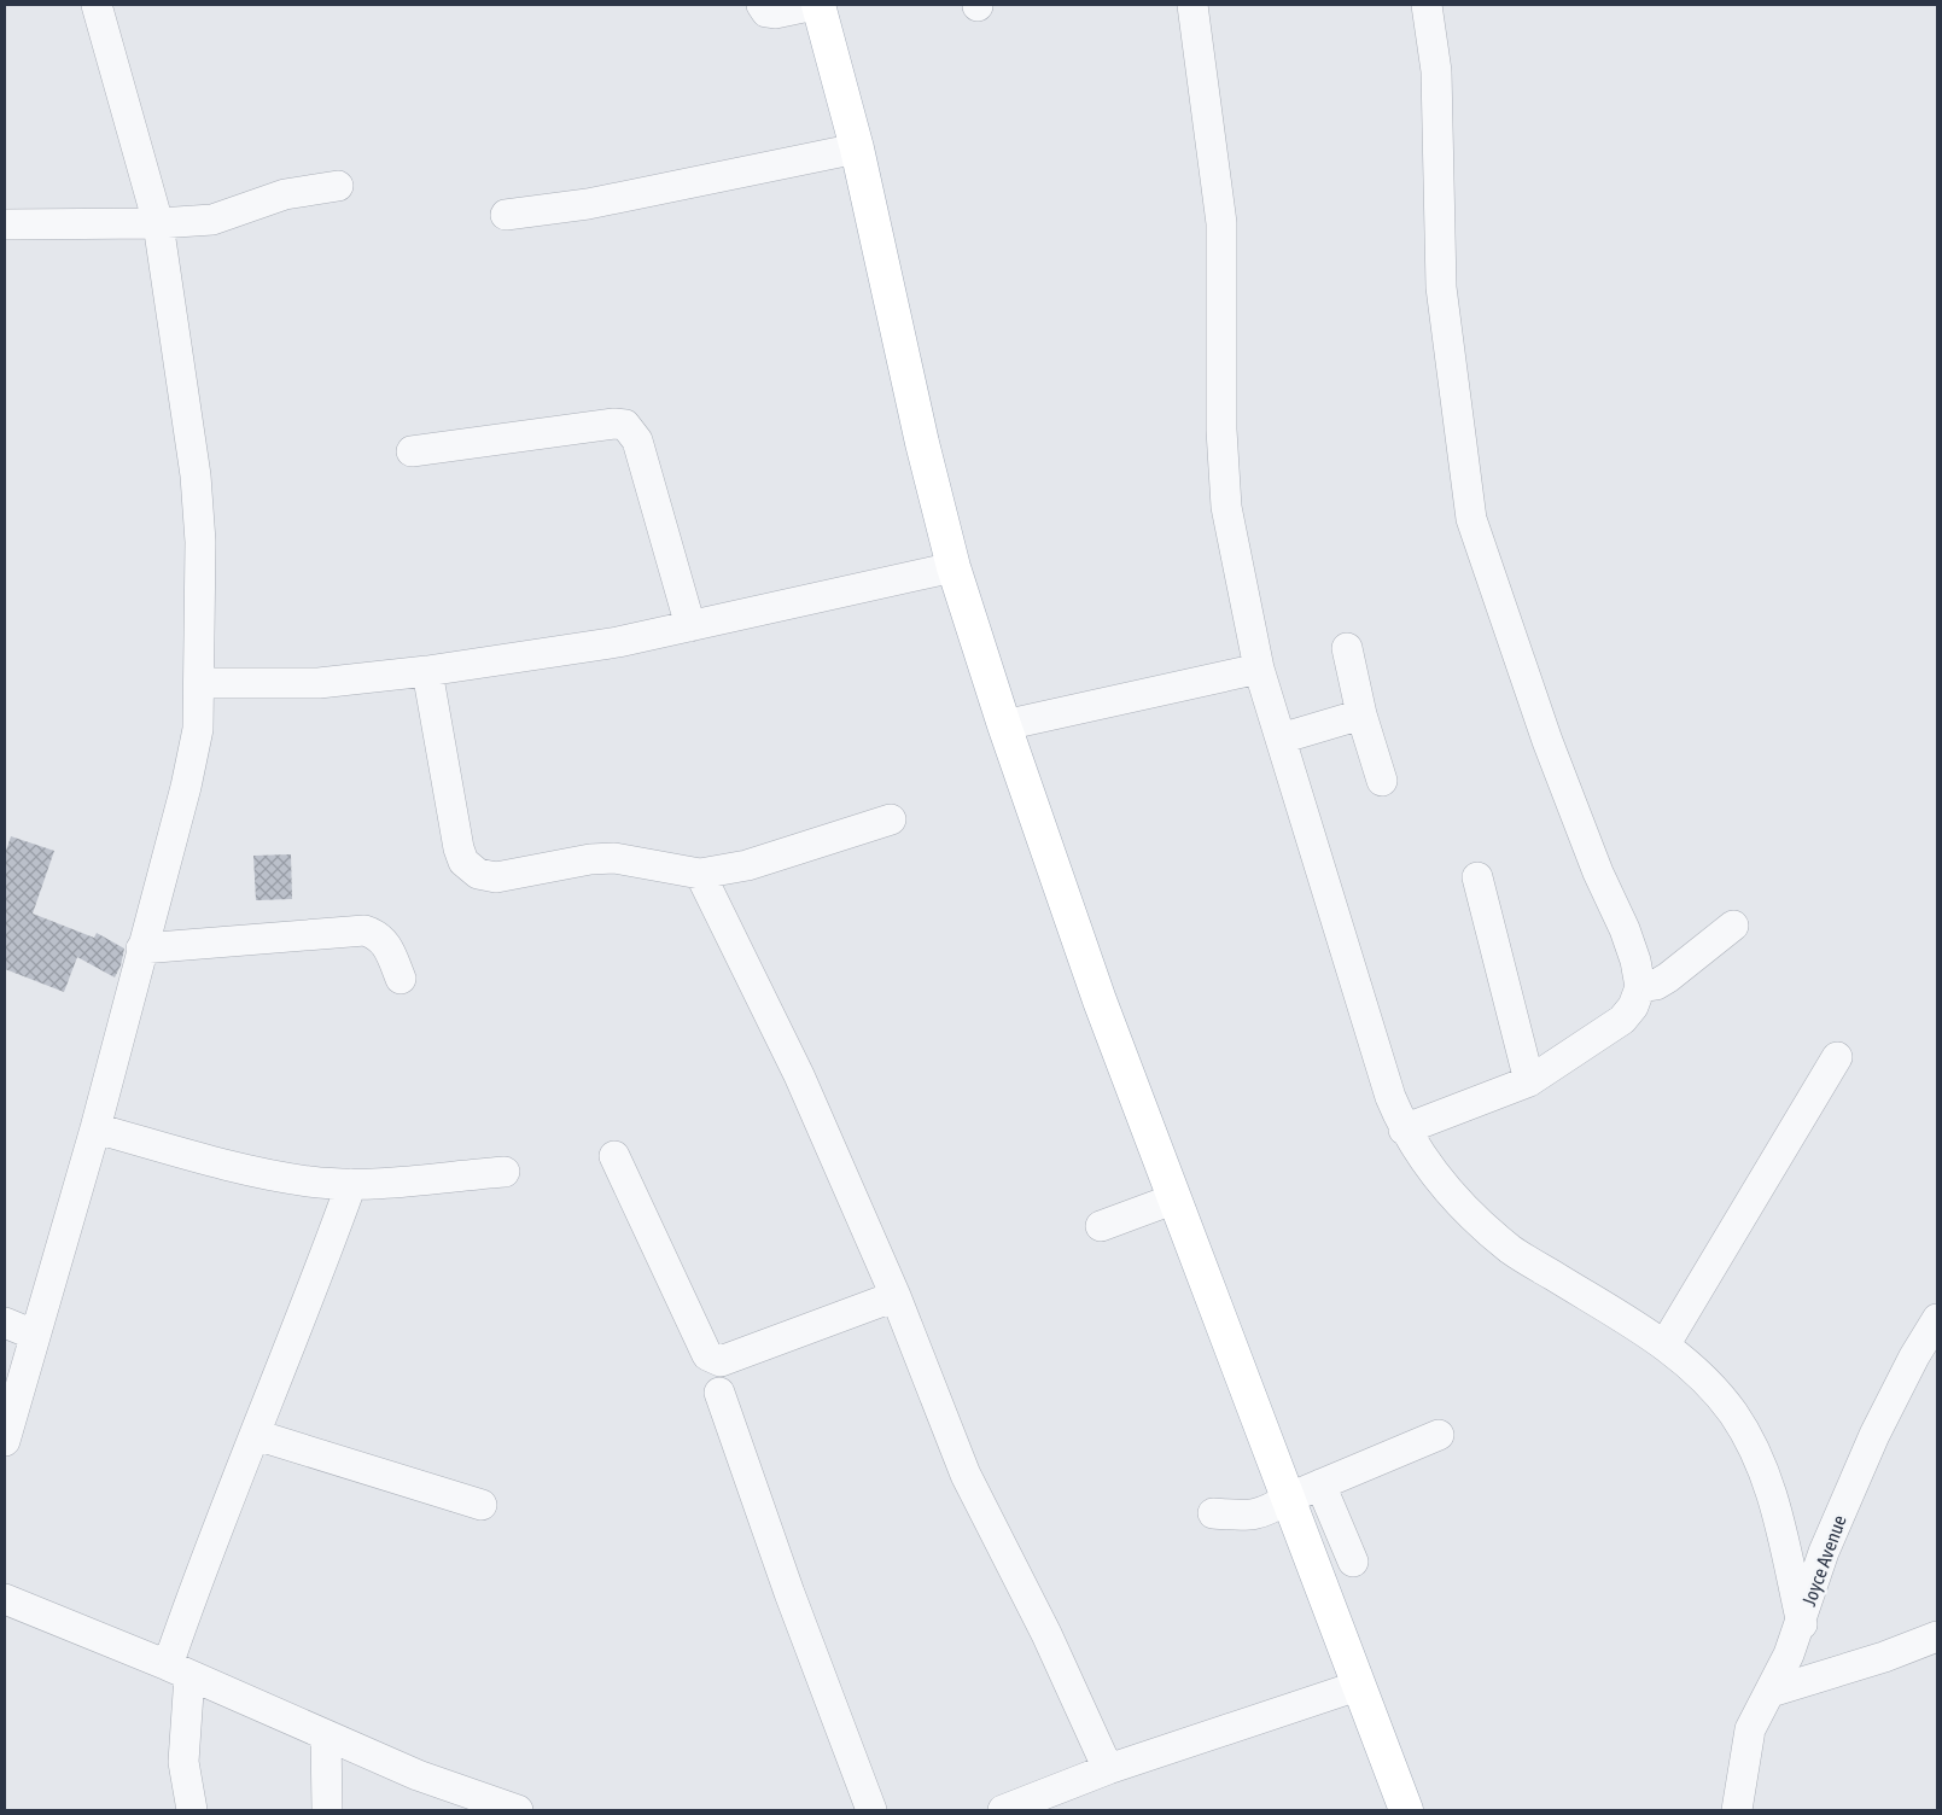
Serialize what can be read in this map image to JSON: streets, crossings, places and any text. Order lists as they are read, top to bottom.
{
  "streets": {
    "street": ["Joyce Avenue"]
  }
}
